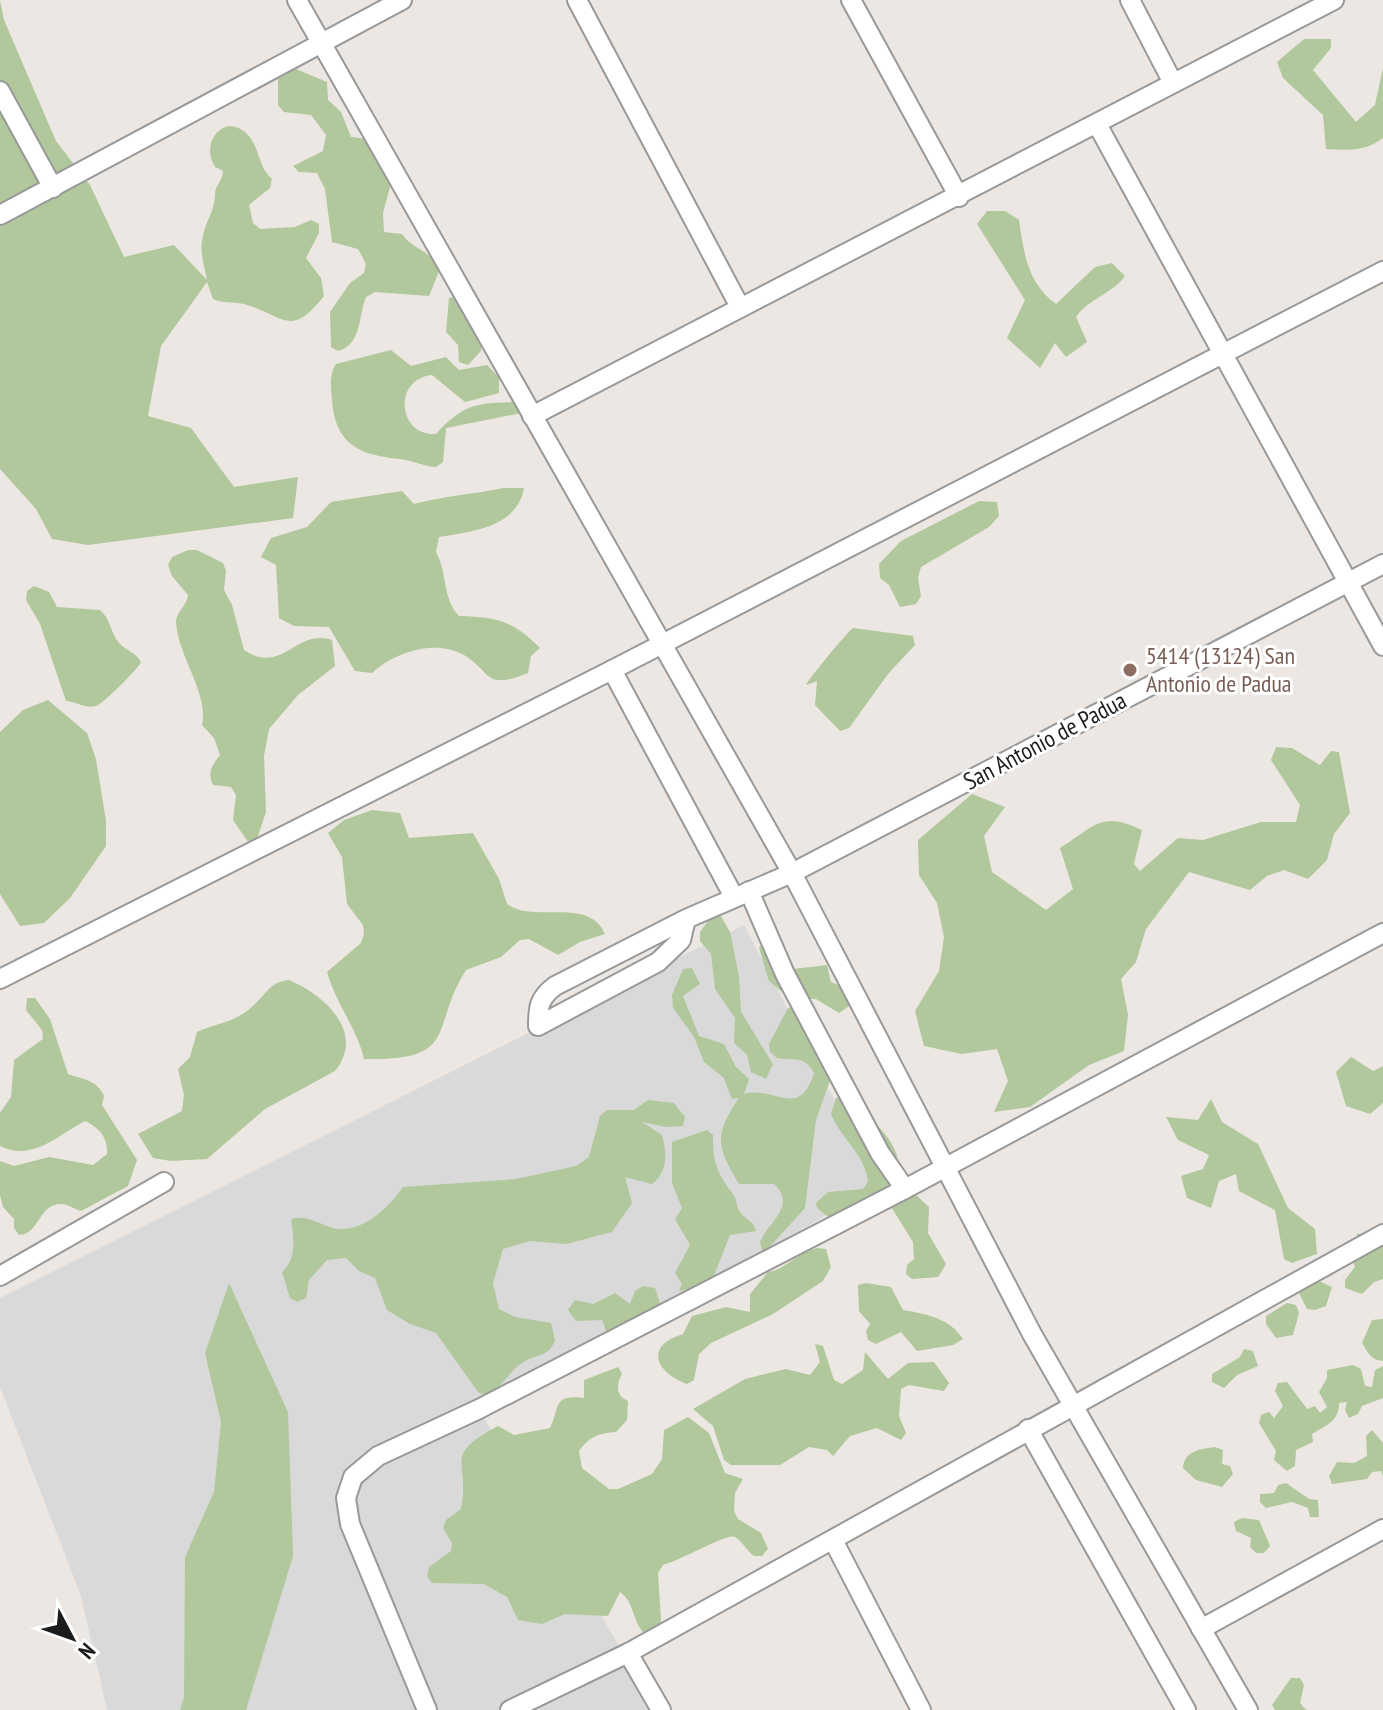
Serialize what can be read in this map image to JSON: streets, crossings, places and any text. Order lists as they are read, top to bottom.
{
  "streets": {
    "street": ["San Antonio de Padua"]
  },
  "places": ["5414 (13124) San Antonio de Padua"],
  "north": "bottom right"
}
